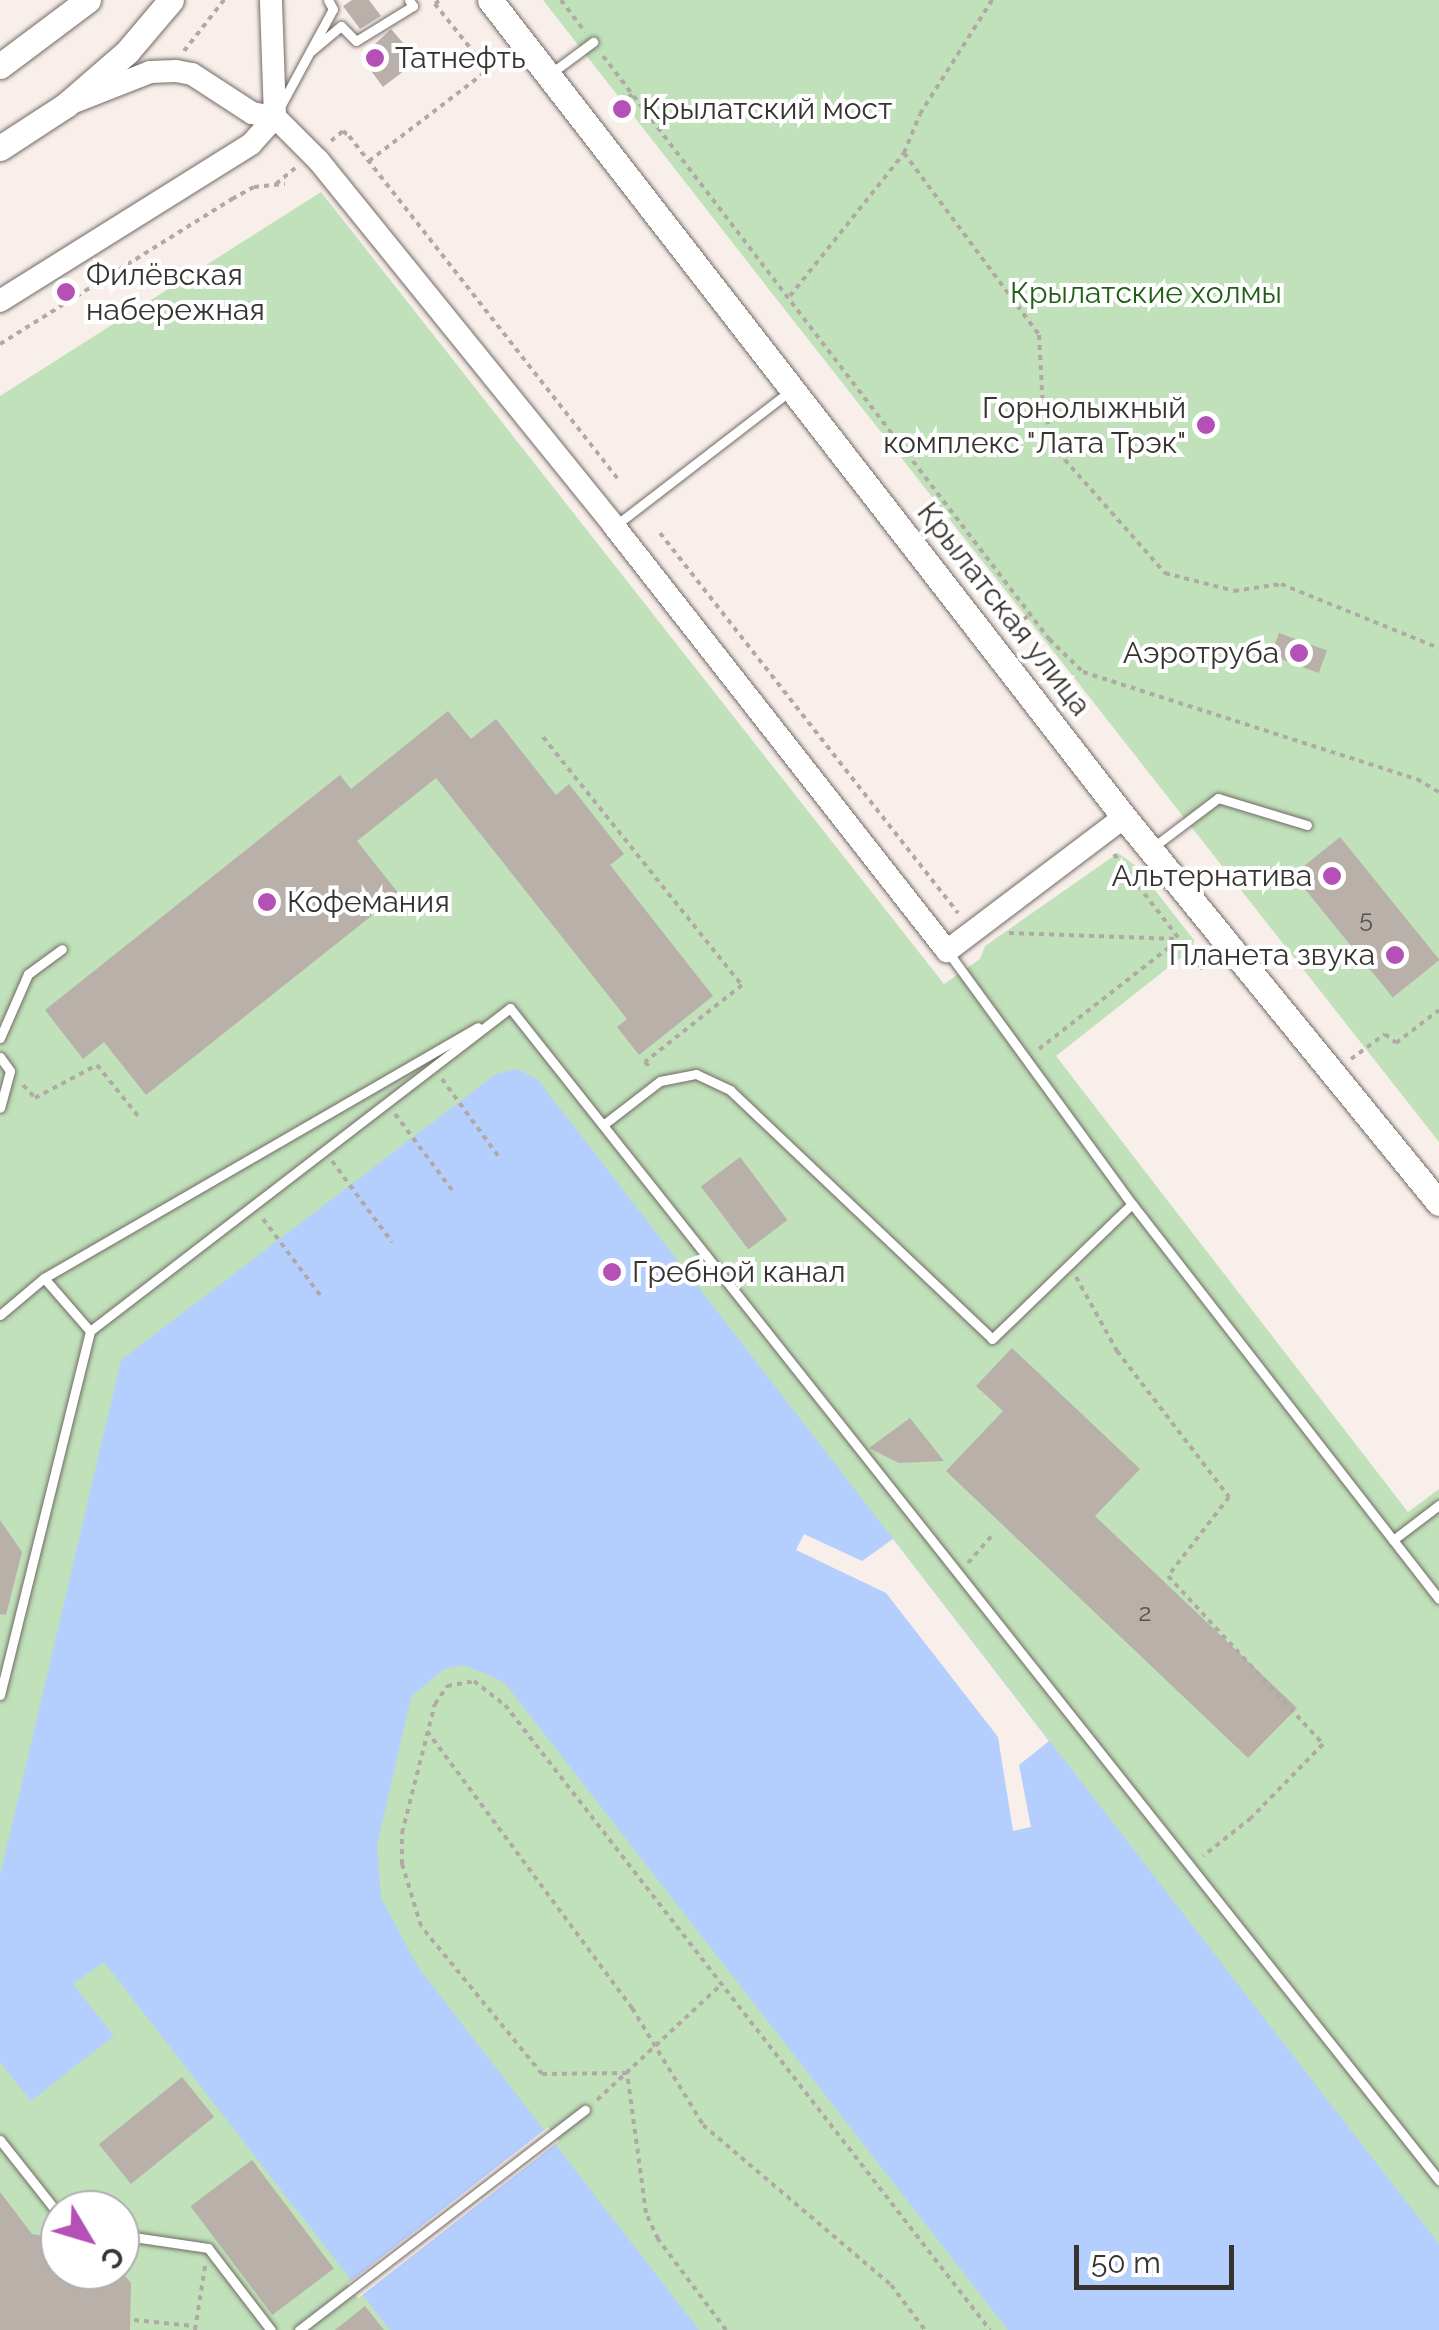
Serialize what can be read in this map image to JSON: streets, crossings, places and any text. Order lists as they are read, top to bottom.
{
  "streets": {
    "main road": ["Крылатская улица"]
  },
  "parks": ["Крылатские холмы"],
  "places": [
    "Татнефть",
    "Крылатский мост",
    "Филёвская набережная",
    "Горнолыжный комплекс \"Лата Трэк\"",
    "Аэротруба",
    "Альтернатива",
    "Кофемания",
    "Планета звука",
    "Гребной канал"
  ],
  "house_numbers": ["5", "2"],
  "scale_bar": "50 m",
  "north": "bottom right"
}
